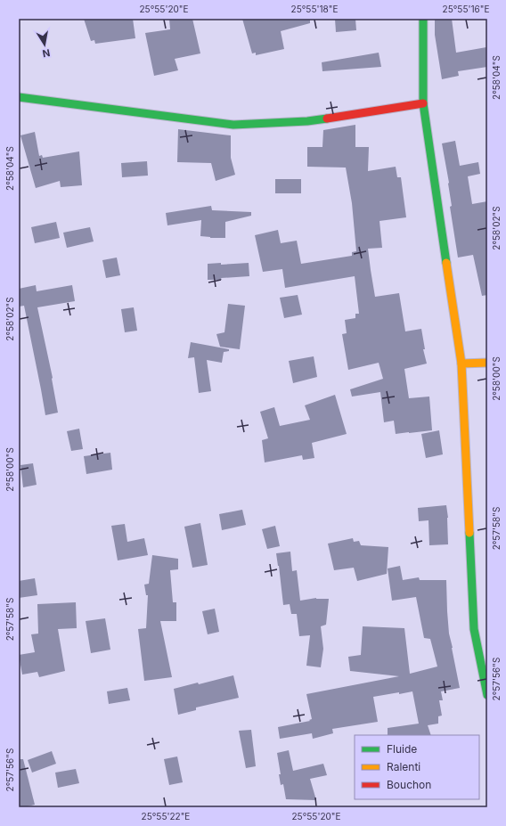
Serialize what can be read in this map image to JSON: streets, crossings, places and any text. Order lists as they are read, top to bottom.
{
  "legend": ["Fluide", "Ralenti", "Bouchon"],
  "north": "bottom",
  "coordinates": [
    "25°55'20\"E",
    "25°55'18\"E",
    "25°55'16\"E",
    "2°58'04\"S",
    "2°58'02\"S",
    "2°58'00\"S",
    "2°57'58\"S",
    "2°57'56\"S",
    "25°55'22\"E"
  ]
}
